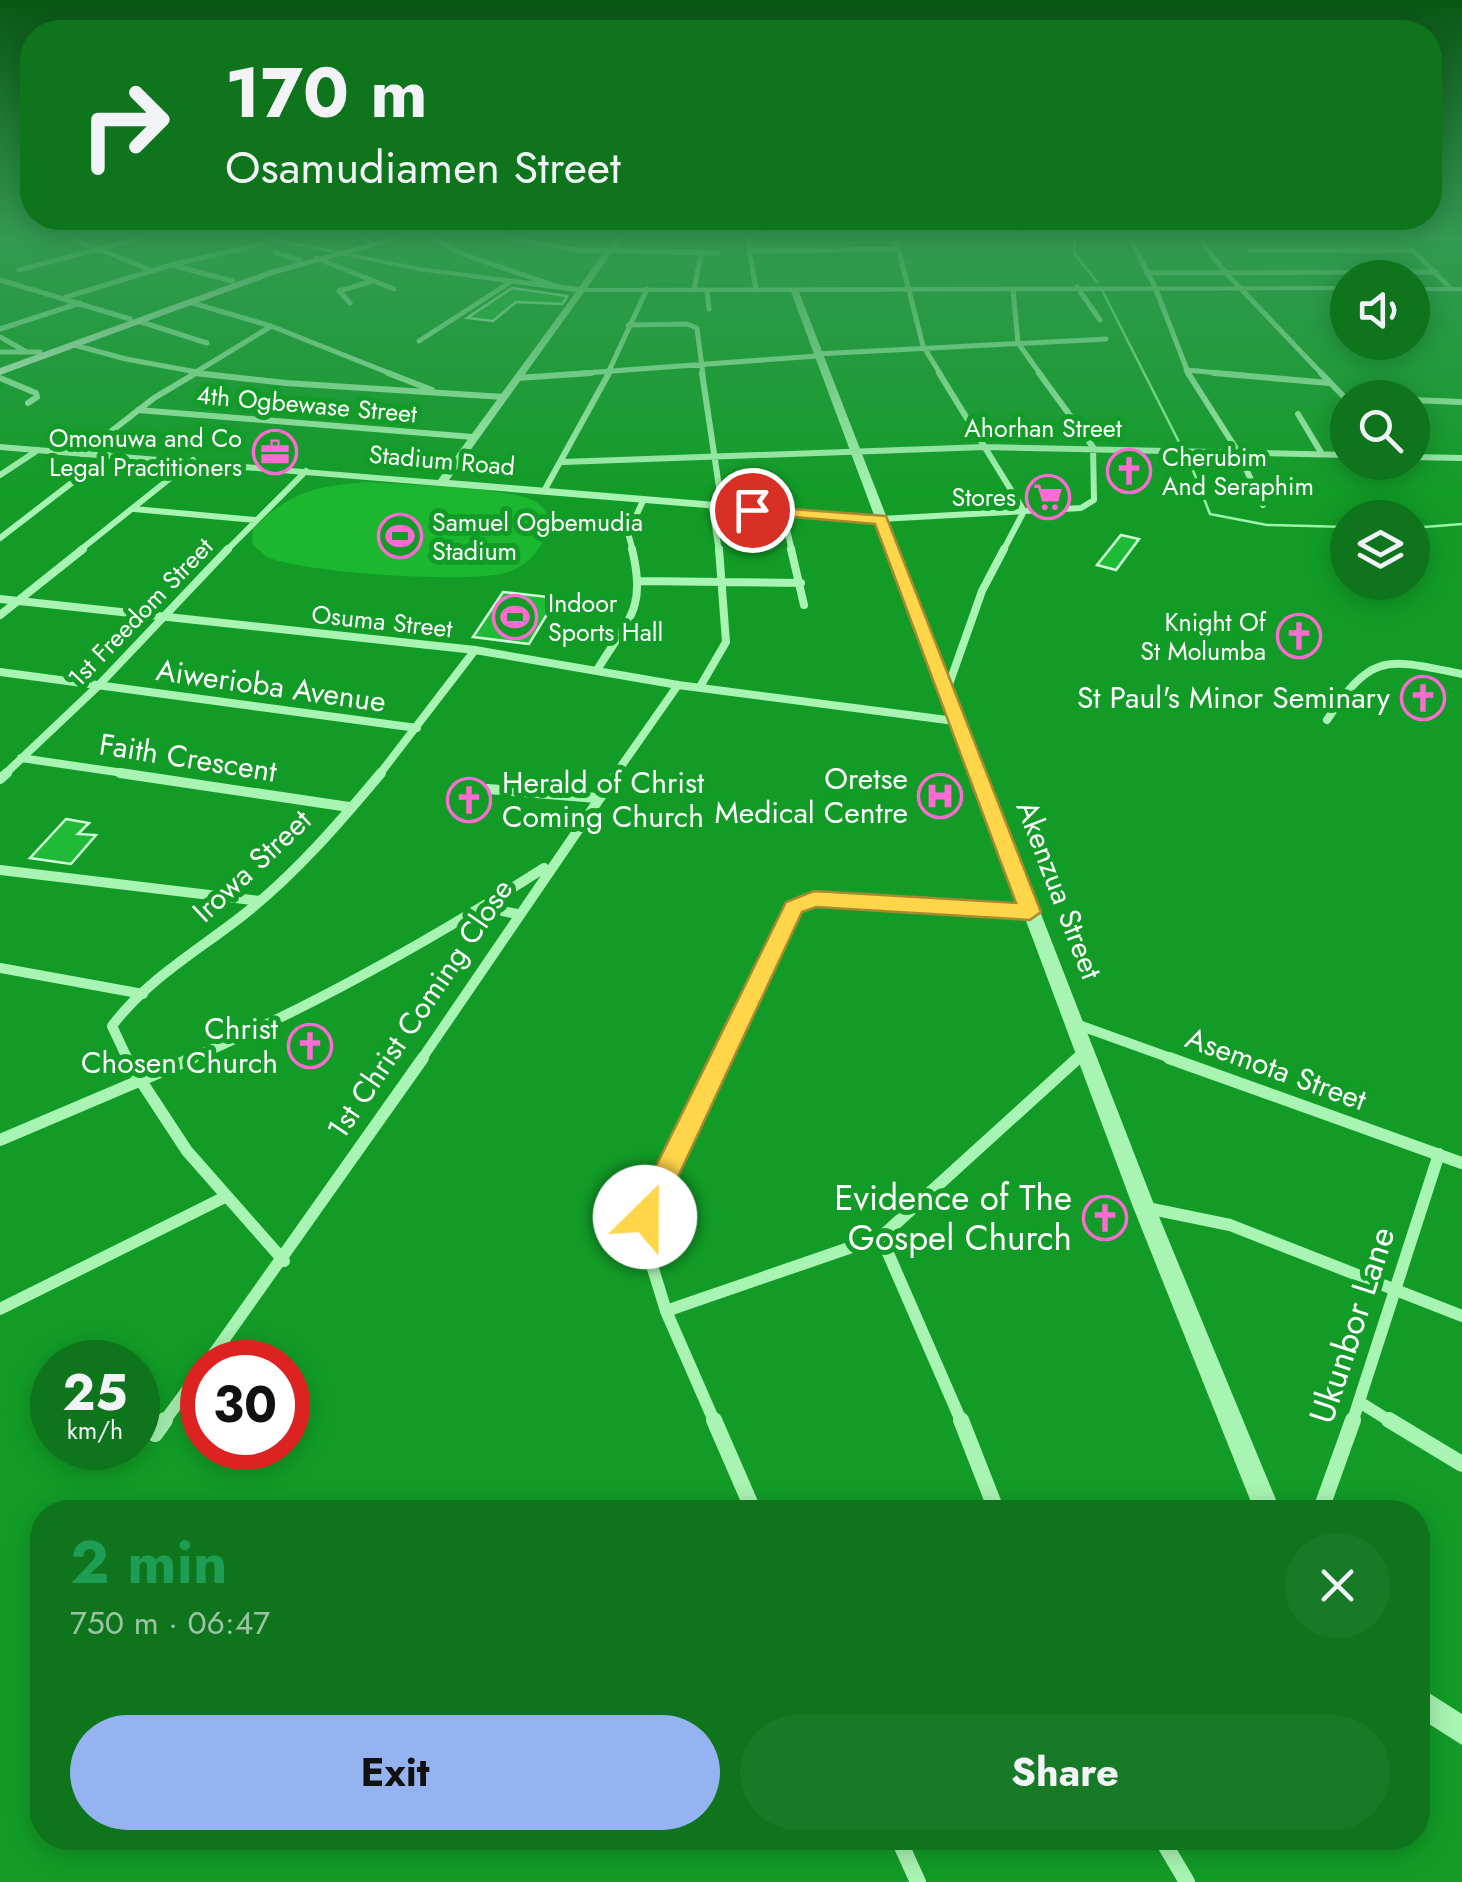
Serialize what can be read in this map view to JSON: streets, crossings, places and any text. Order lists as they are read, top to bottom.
{
  "streets": {
    "street": [
      "4th Ogbewase Street",
      "Ahorhan Street",
      "Stadium Road",
      "1st Freedom Street",
      "Osuma Street",
      "Aiwerioba Avenue",
      "Faith Crescent",
      "Irowa Street",
      "Akenzua Street",
      "1st Christ Coming Close",
      "Asemota Street",
      "Ukunbor Lane"
    ]
  },
  "crossings": [
    ["Ahorhan Street", "Akenzua Street"],
    ["Stadium Road", "1st Freedom Street"],
    ["Stadium Road", "Akenzua Street"],
    ["1st Freedom Street", "Osuma Street"],
    ["1st Freedom Street", "Aiwerioba Avenue"],
    ["1st Freedom Street", "Faith Crescent"],
    ["Osuma Street", "Irowa Street"],
    ["Osuma Street", "Akenzua Street"],
    ["Osuma Street", "1st Christ Coming Close"],
    ["Aiwerioba Avenue", "Irowa Street"],
    ["Faith Crescent", "Irowa Street"],
    ["Akenzua Street", "Asemota Street"],
    ["Asemota Street", "Ukunbor Lane"]
  ],
  "places": {
    "office": ["Omonuwa and Co Legal Practitioners"],
    "church": [
      "Cherubim And Seraphim",
      "Knight Of St Molumba",
      "St Paul's Minor Seminary",
      "Herald of Christ Coming Church",
      "Christ Chosen Church",
      "Evidence of The Gospel Church"
    ],
    "supermarket": ["Stores"],
    "sports": ["Samuel Ogbemudia Stadium", "Indoor Sports Hall"],
    "hospital": ["Oretse Medical Centre"]
  },
  "page": {
    "turn": ["170 m", "Osamudiamen Street"],
    "speed": "25 km/h",
    "limit": "30",
    "heading": ["2 min", "750 m · 06:47"],
    "buttons": ["Exit", "Share"]
  }
}
